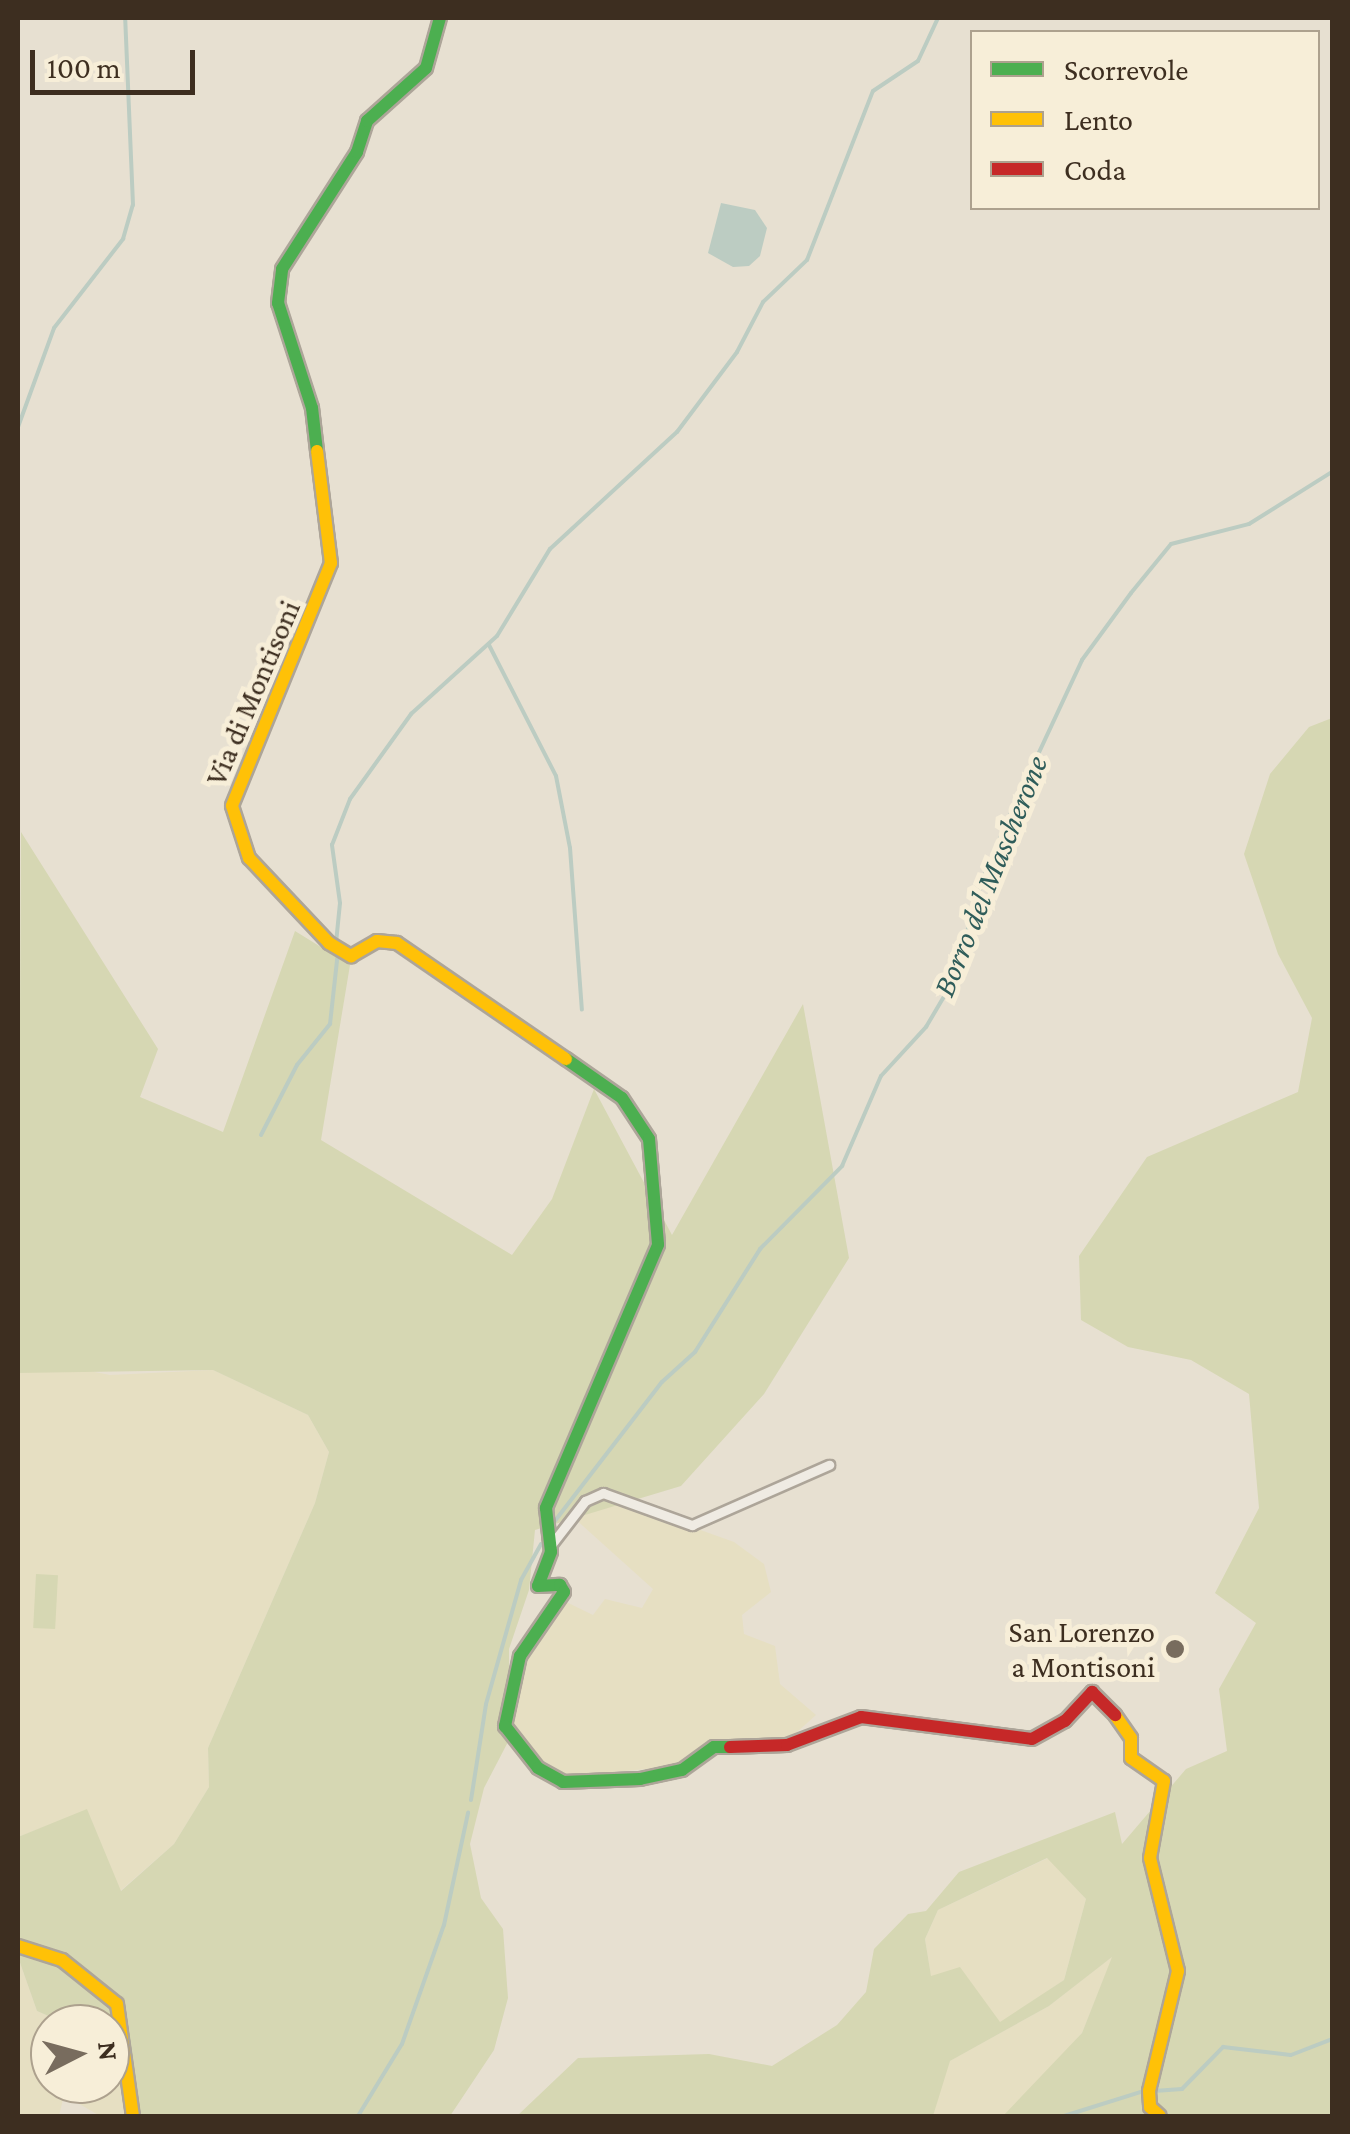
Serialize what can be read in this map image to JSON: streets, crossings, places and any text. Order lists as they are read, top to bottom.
{
  "streets": {
    "street": ["Via di Montisoni"]
  },
  "water": ["Borro del Mascherone"],
  "places": ["San Lorenzo a Montisoni"],
  "legend": ["Scorrevole", "Lento", "Coda"],
  "scale_bar": "100 m",
  "north": "right"
}
